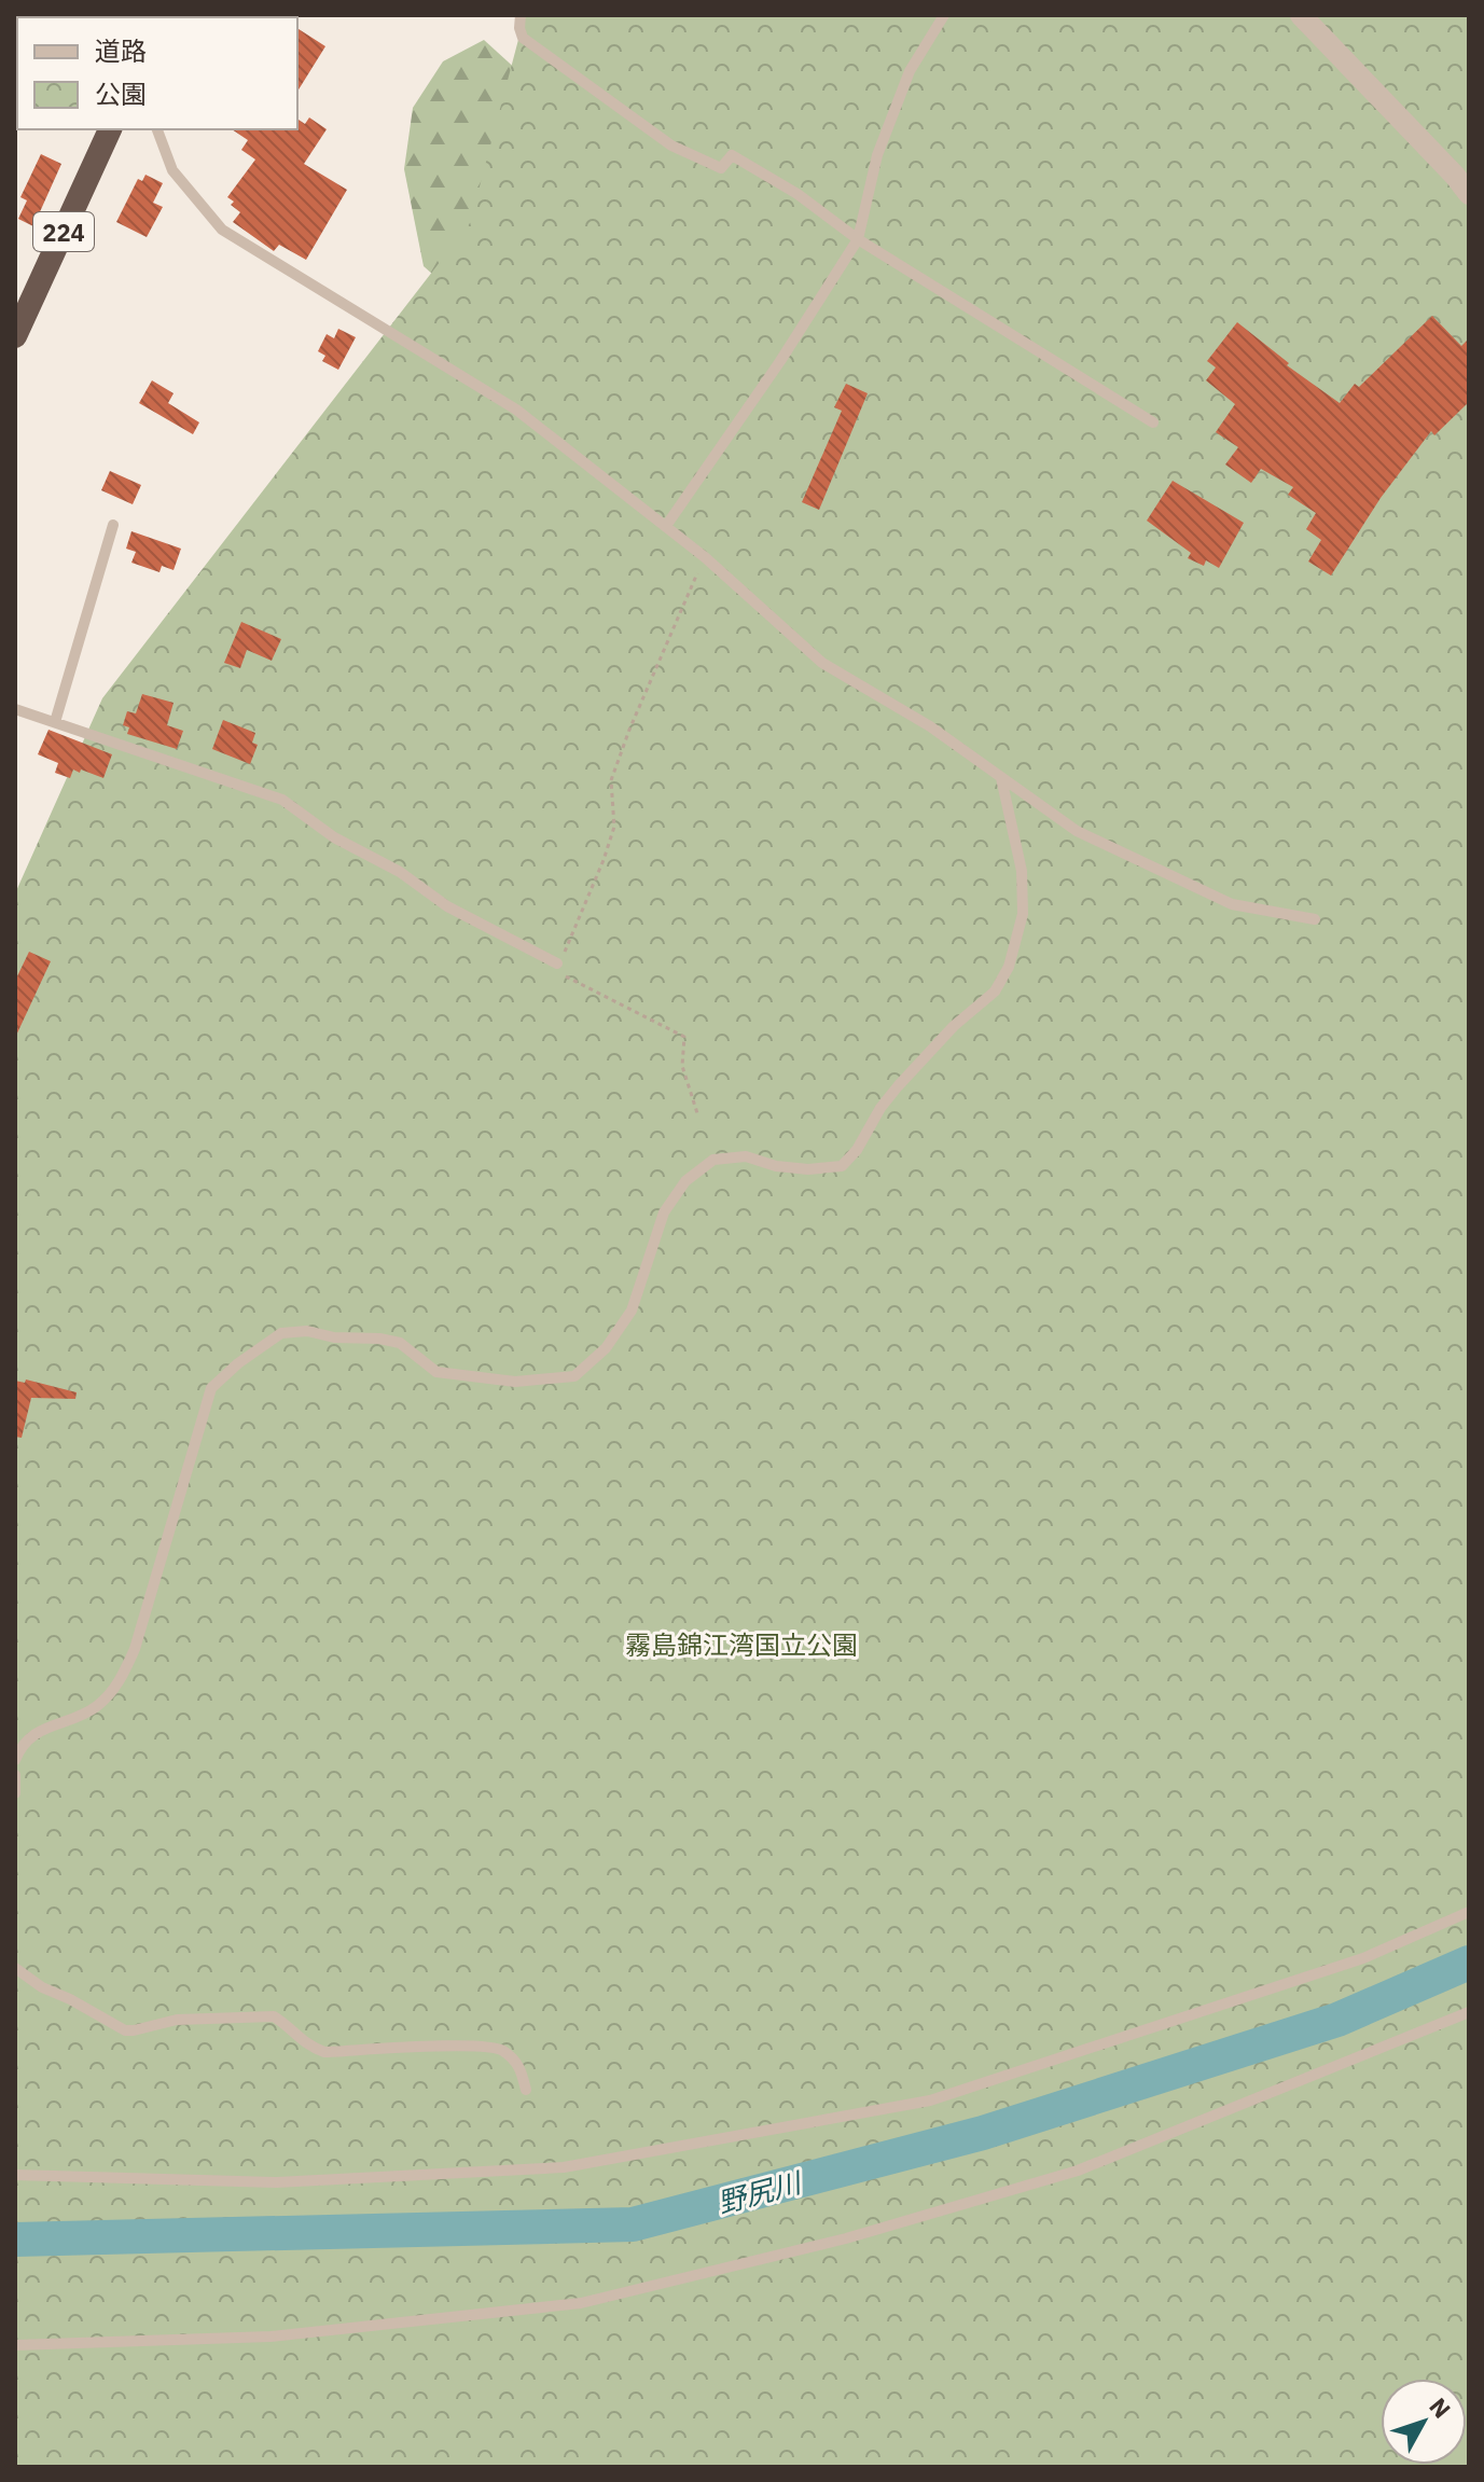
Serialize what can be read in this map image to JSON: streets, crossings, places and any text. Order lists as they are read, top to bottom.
{
  "streets": {
    "highway": ["224"]
  },
  "water": ["野尻川"],
  "parks": ["霧島錦江湾国立公園"],
  "legend": ["道路", "公園"],
  "north": "top right"
}
